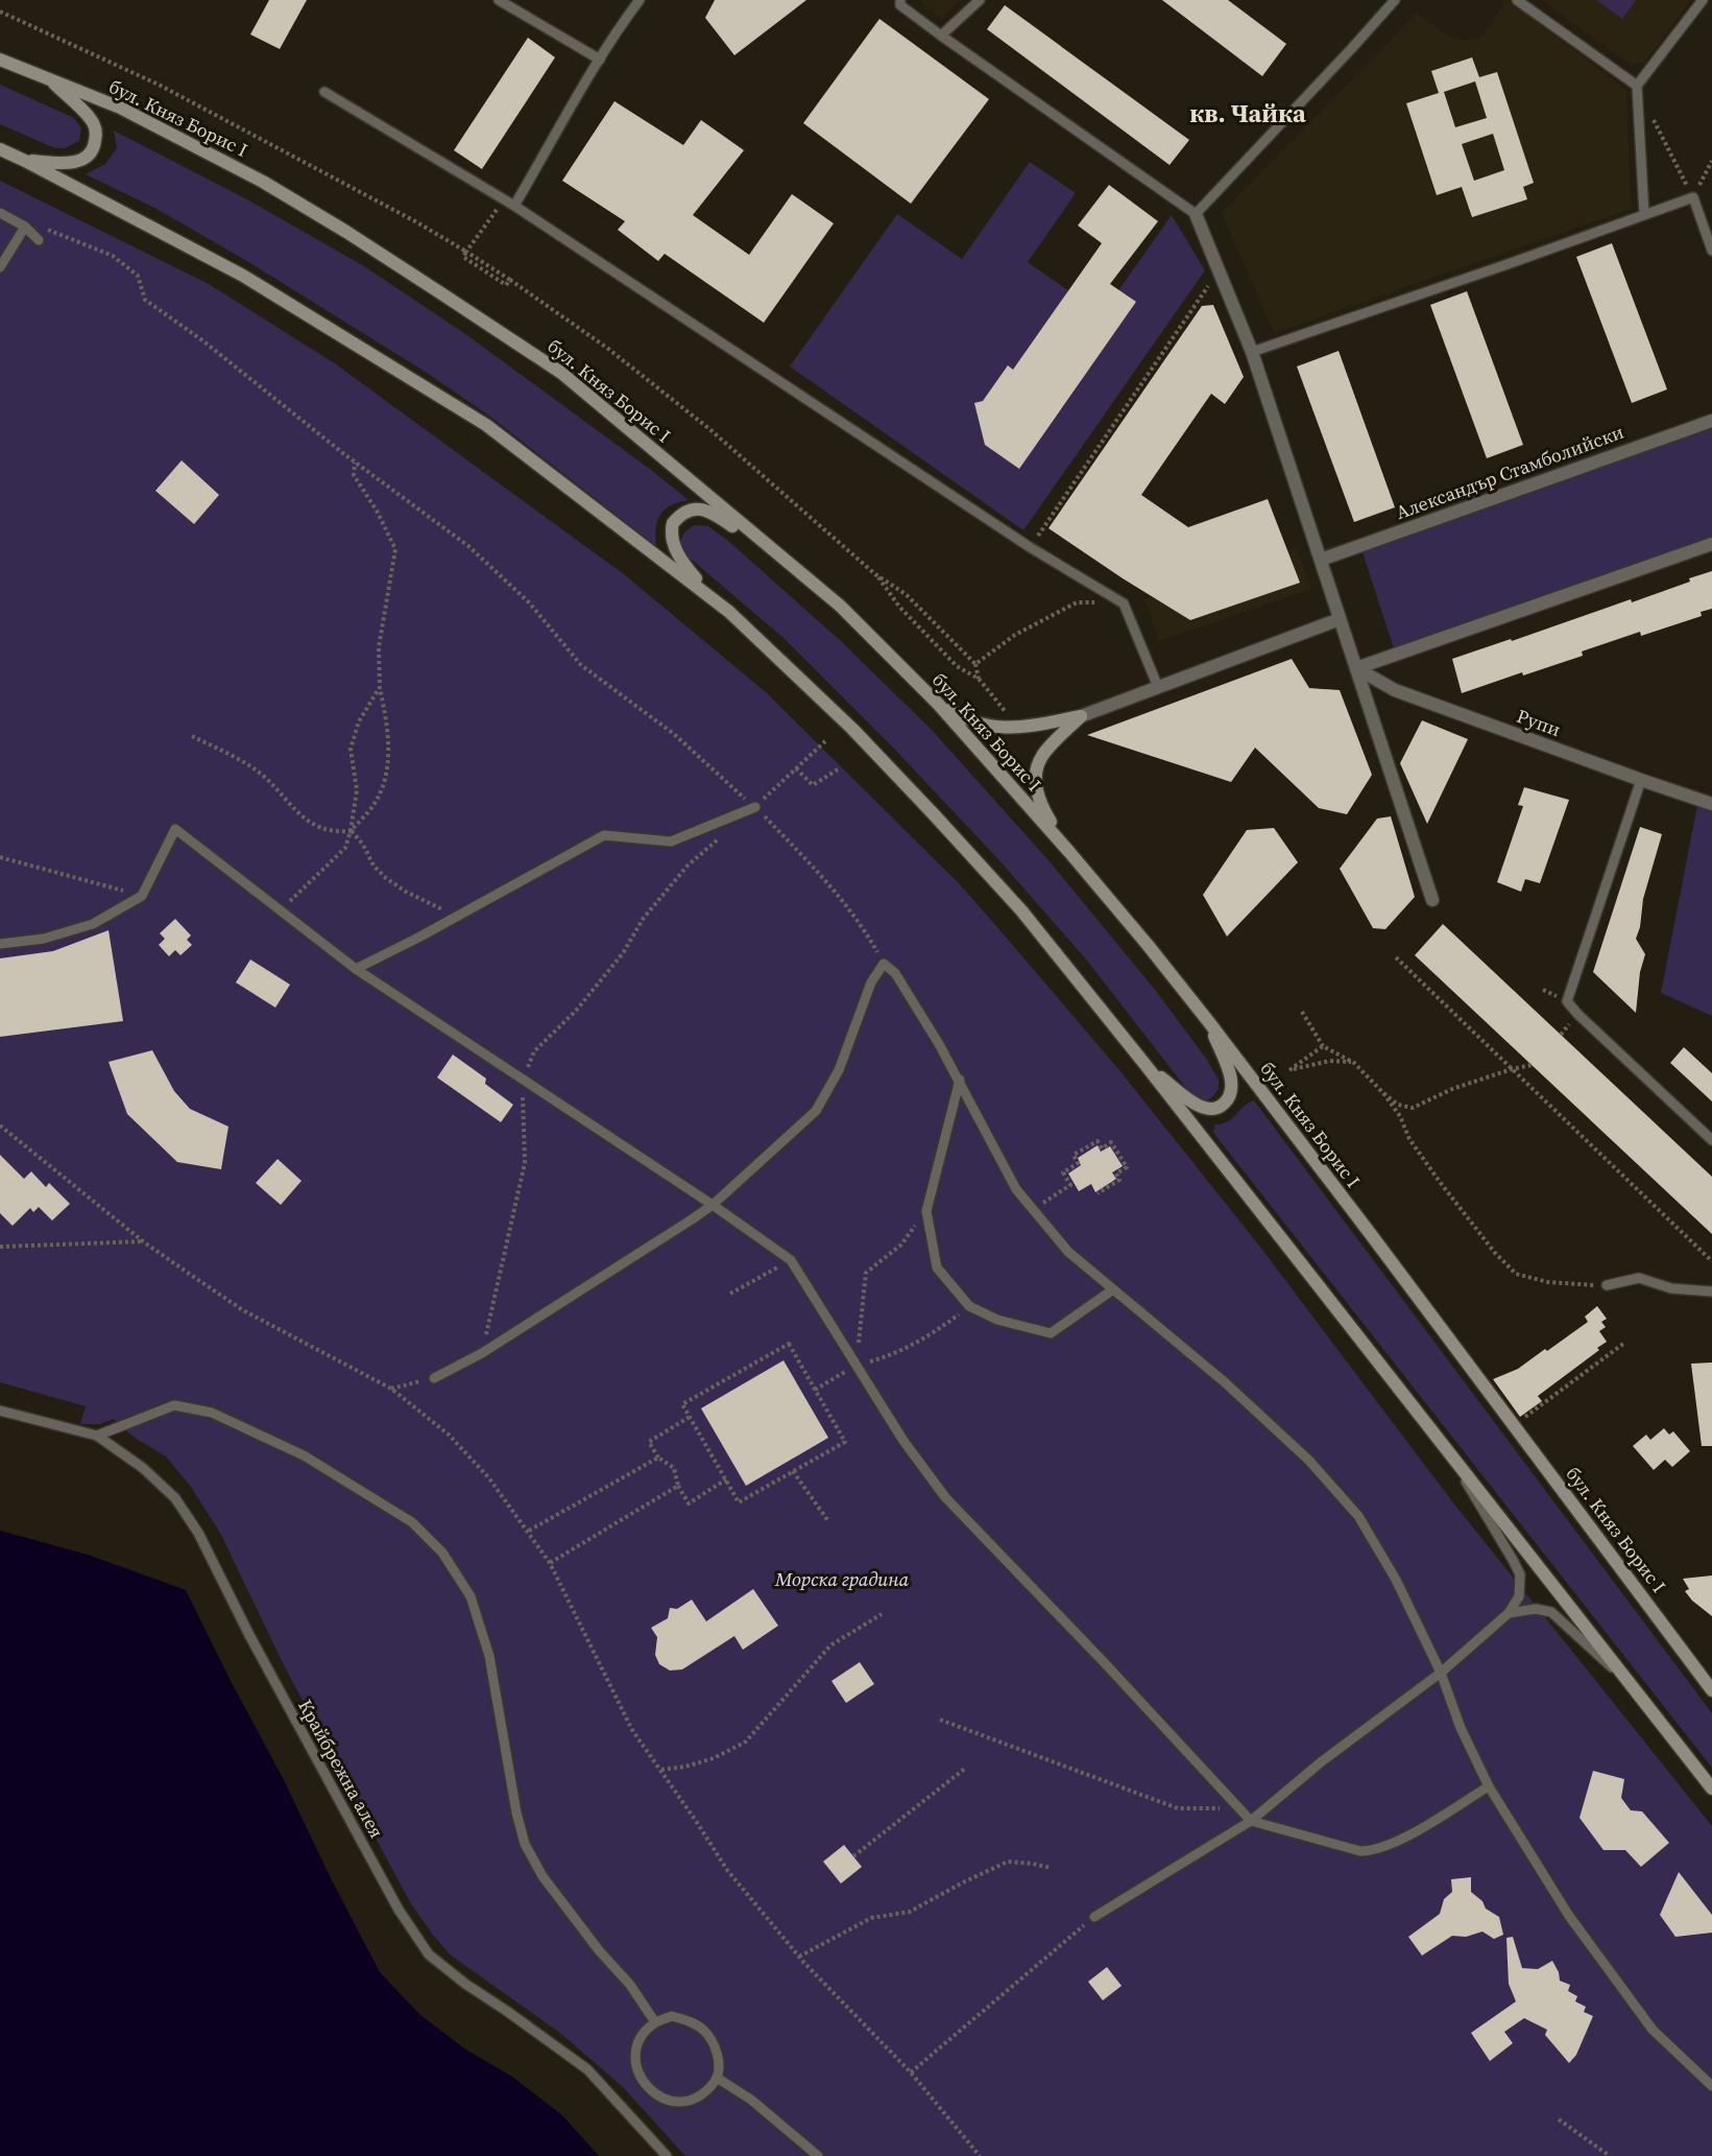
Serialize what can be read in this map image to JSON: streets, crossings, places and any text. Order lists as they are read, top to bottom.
{
  "streets": {
    "main road": ["бул. Княз Борис I"],
    "street": ["Александър Стамболийски", "Рупи"],
    "lane": ["Крайбрежна алея"]
  },
  "districts": ["кв. Чайка"],
  "parks": ["Морска градина"]
}
